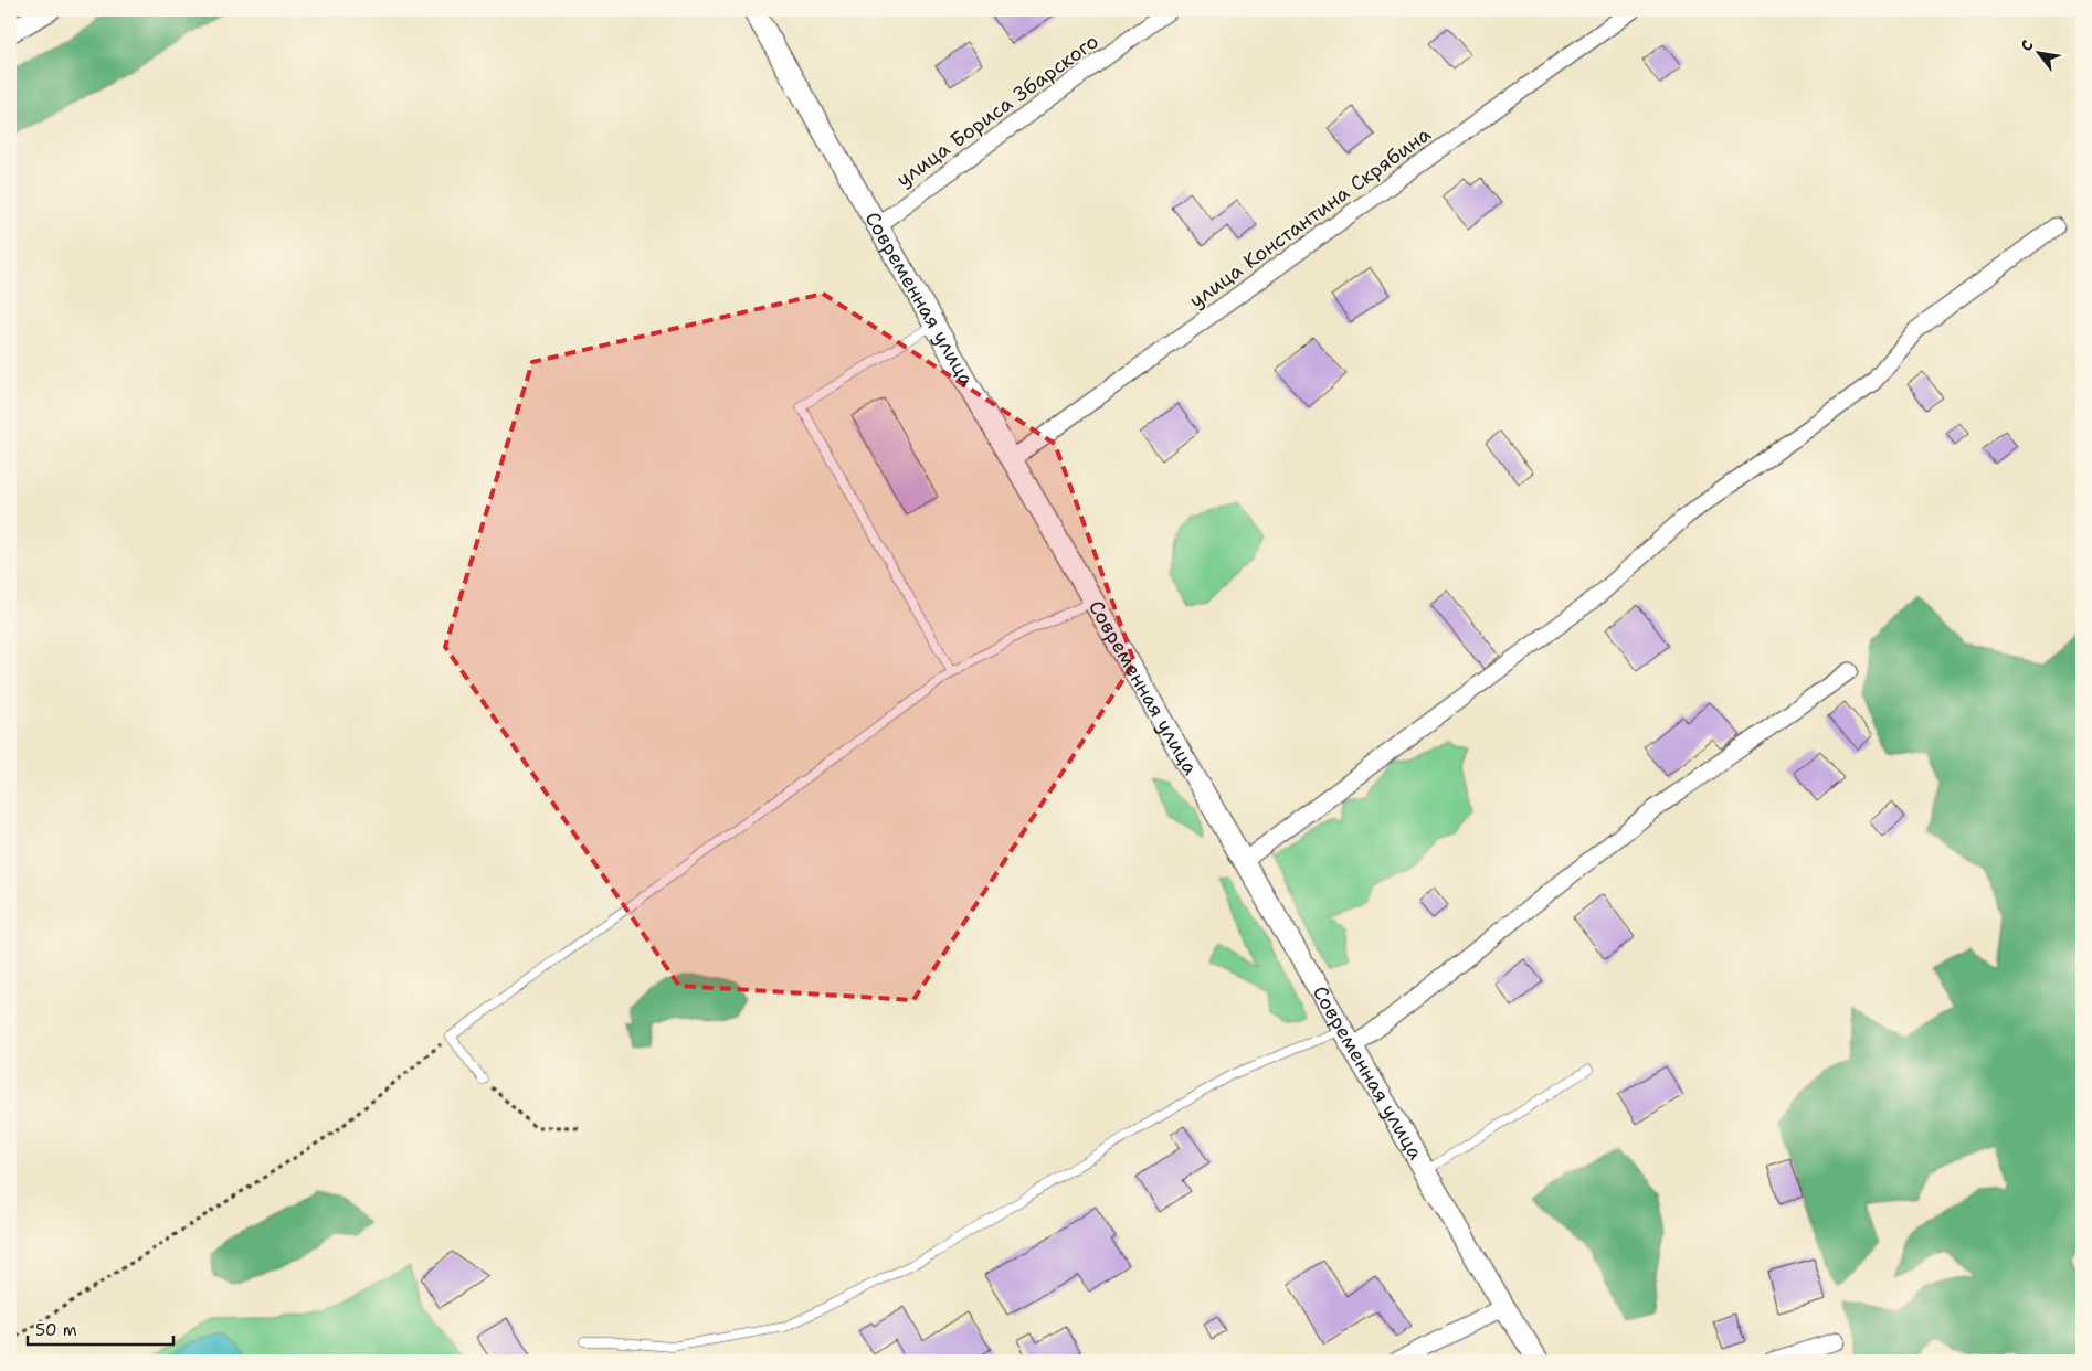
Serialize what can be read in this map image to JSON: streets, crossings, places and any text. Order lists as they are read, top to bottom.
{
  "streets": {
    "street": ["улица Бориса Збарского", "улица Константина Скрябина", "Современная улица"]
  },
  "crossings": [
    ["улица Бориса Збарского", "Современная улица"],
    ["улица Константина Скрябина", "Современная улица"]
  ],
  "scale_bar": "50 m",
  "north": "top left"
}
